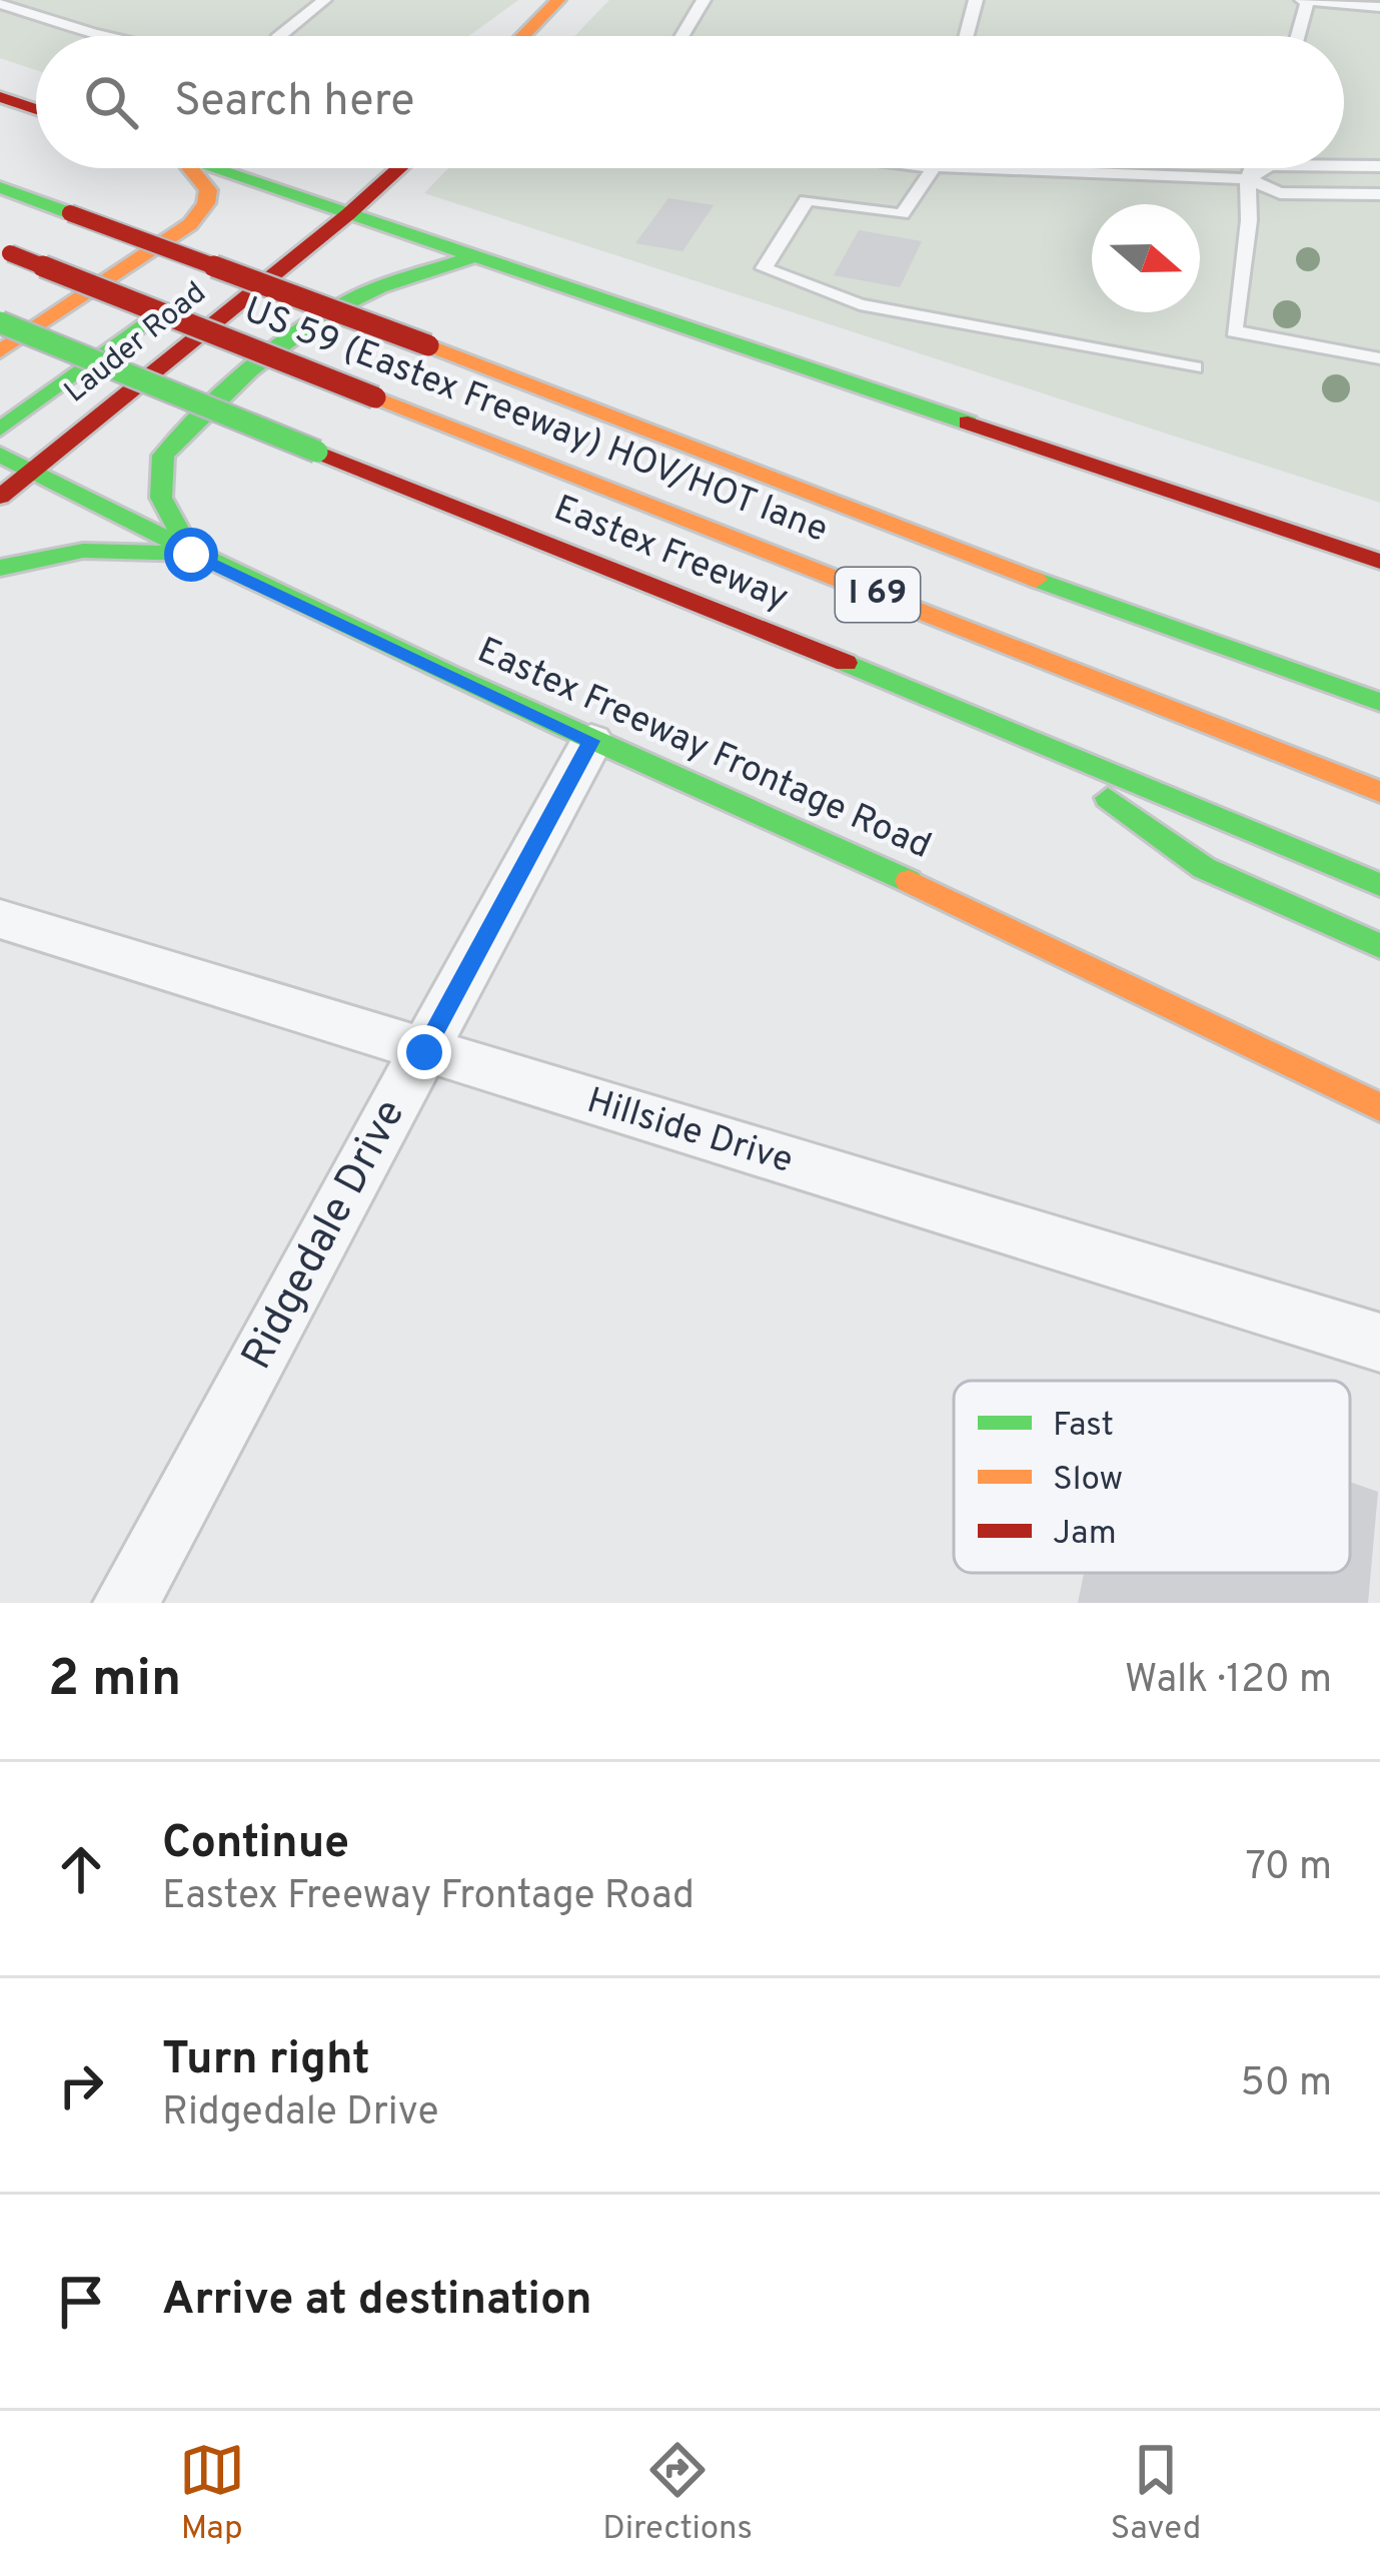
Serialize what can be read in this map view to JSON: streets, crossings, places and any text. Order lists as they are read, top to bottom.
{
  "streets": {
    "main road": [
      "Lauder Road",
      "US 59 (Eastex Freeway) HOV/HOT lane",
      "Eastex Freeway",
      "I 69",
      "Eastex Freeway Frontage Road"
    ],
    "street": ["Hillside Drive", "Ridgedale Drive"]
  },
  "crossings": [
    ["Lauder Road", "Eastex Freeway Frontage Road"],
    ["Eastex Freeway Frontage Road", "Ridgedale Drive"],
    ["Hillside Drive", "Ridgedale Drive"]
  ],
  "legend": ["Fast", "Slow", "Jam"],
  "north": "right",
  "page": {
    "search": "Search here",
    "heading": ["2 min", "Walk · 120 m"],
    "list": [
      ["Continue", "Eastex Freeway Frontage Road", "70 m"],
      ["Turn right", "Ridgedale Drive", "50 m"],
      "Arrive at destination"
    ],
    "nav": ["Map", "Directions", "Saved"]
  }
}
